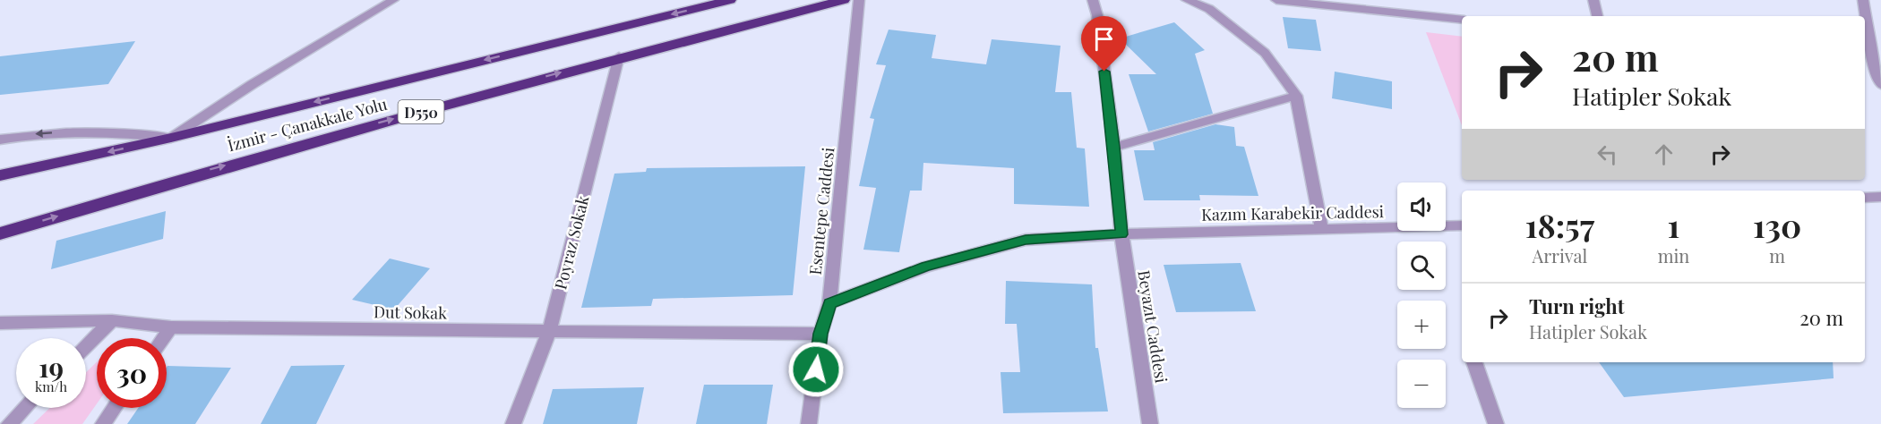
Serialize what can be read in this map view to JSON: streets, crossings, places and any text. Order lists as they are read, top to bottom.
{
  "streets": {
    "highway": ["D550", "İzmir - Çanakkale Yolu"],
    "street": [
      "Esentepe Caddesi",
      "Kazım Karabekir Caddesi",
      "Poyraz Sokak",
      "Dut Sokak",
      "Beyazıt Caddesi"
    ]
  },
  "crossings": [
    ["İzmir - Çanakkale Yolu", "Poyraz Sokak"],
    ["Esentepe Caddesi", "Kazım Karabekir Caddesi"],
    ["Esentepe Caddesi", "Dut Sokak"],
    ["Kazım Karabekir Caddesi", "Beyazıt Caddesi"],
    ["Poyraz Sokak", "Dut Sokak"]
  ],
  "page": {
    "turn": ["20 m", "Hatipler Sokak"],
    "map_buttons": ["+", "−"],
    "eta": [
      "18:57",
      "Arrival",
      "1",
      "min",
      "130",
      "m"
    ],
    "list": [
      {
        "name": "Turn right",
        "note": "Hatipler Sokak",
        "value": "20 m"
      }
    ],
    "speed": "19 km/h",
    "limit": "30"
  }
}
